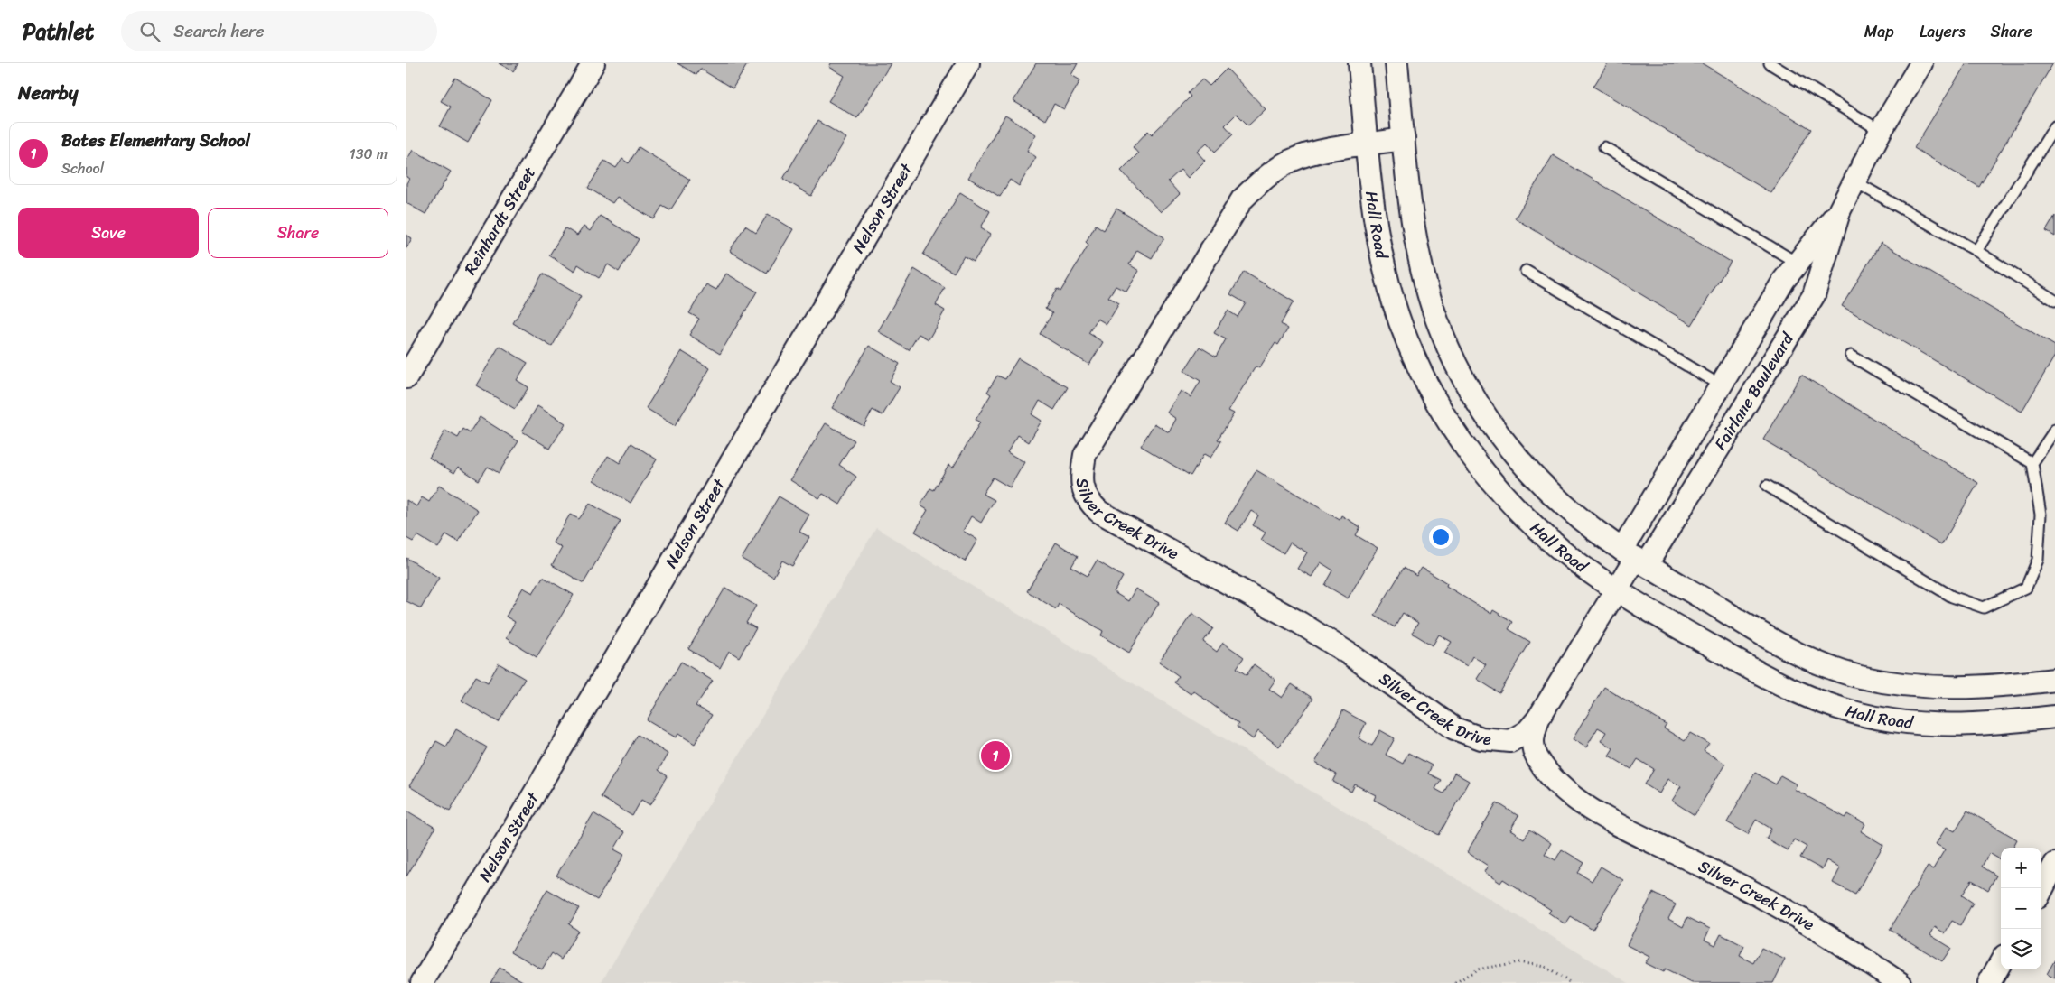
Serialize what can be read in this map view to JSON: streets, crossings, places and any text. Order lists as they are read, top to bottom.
{
  "streets": {
    "street": [
      "Nelson Street",
      "Reinhardt Street",
      "Hall Road",
      "Fairlane Boulevard",
      "Silver Creek Drive"
    ]
  },
  "crossings": [
    ["Hall Road", "Silver Creek Drive"],
    ["Fairlane Boulevard", "Silver Creek Drive"]
  ],
  "page": {
    "header": "Pathlet",
    "search": "Search here",
    "nav": ["Map", "Layers", "Share"],
    "heading": "Nearby",
    "list": [
      {
        "mark": "1",
        "name": "Bates Elementary School",
        "note": "School",
        "value": "130 m"
      }
    ],
    "buttons": ["Save", "Share"],
    "pins": "1",
    "map_buttons": ["+", "−"]
  }
}
